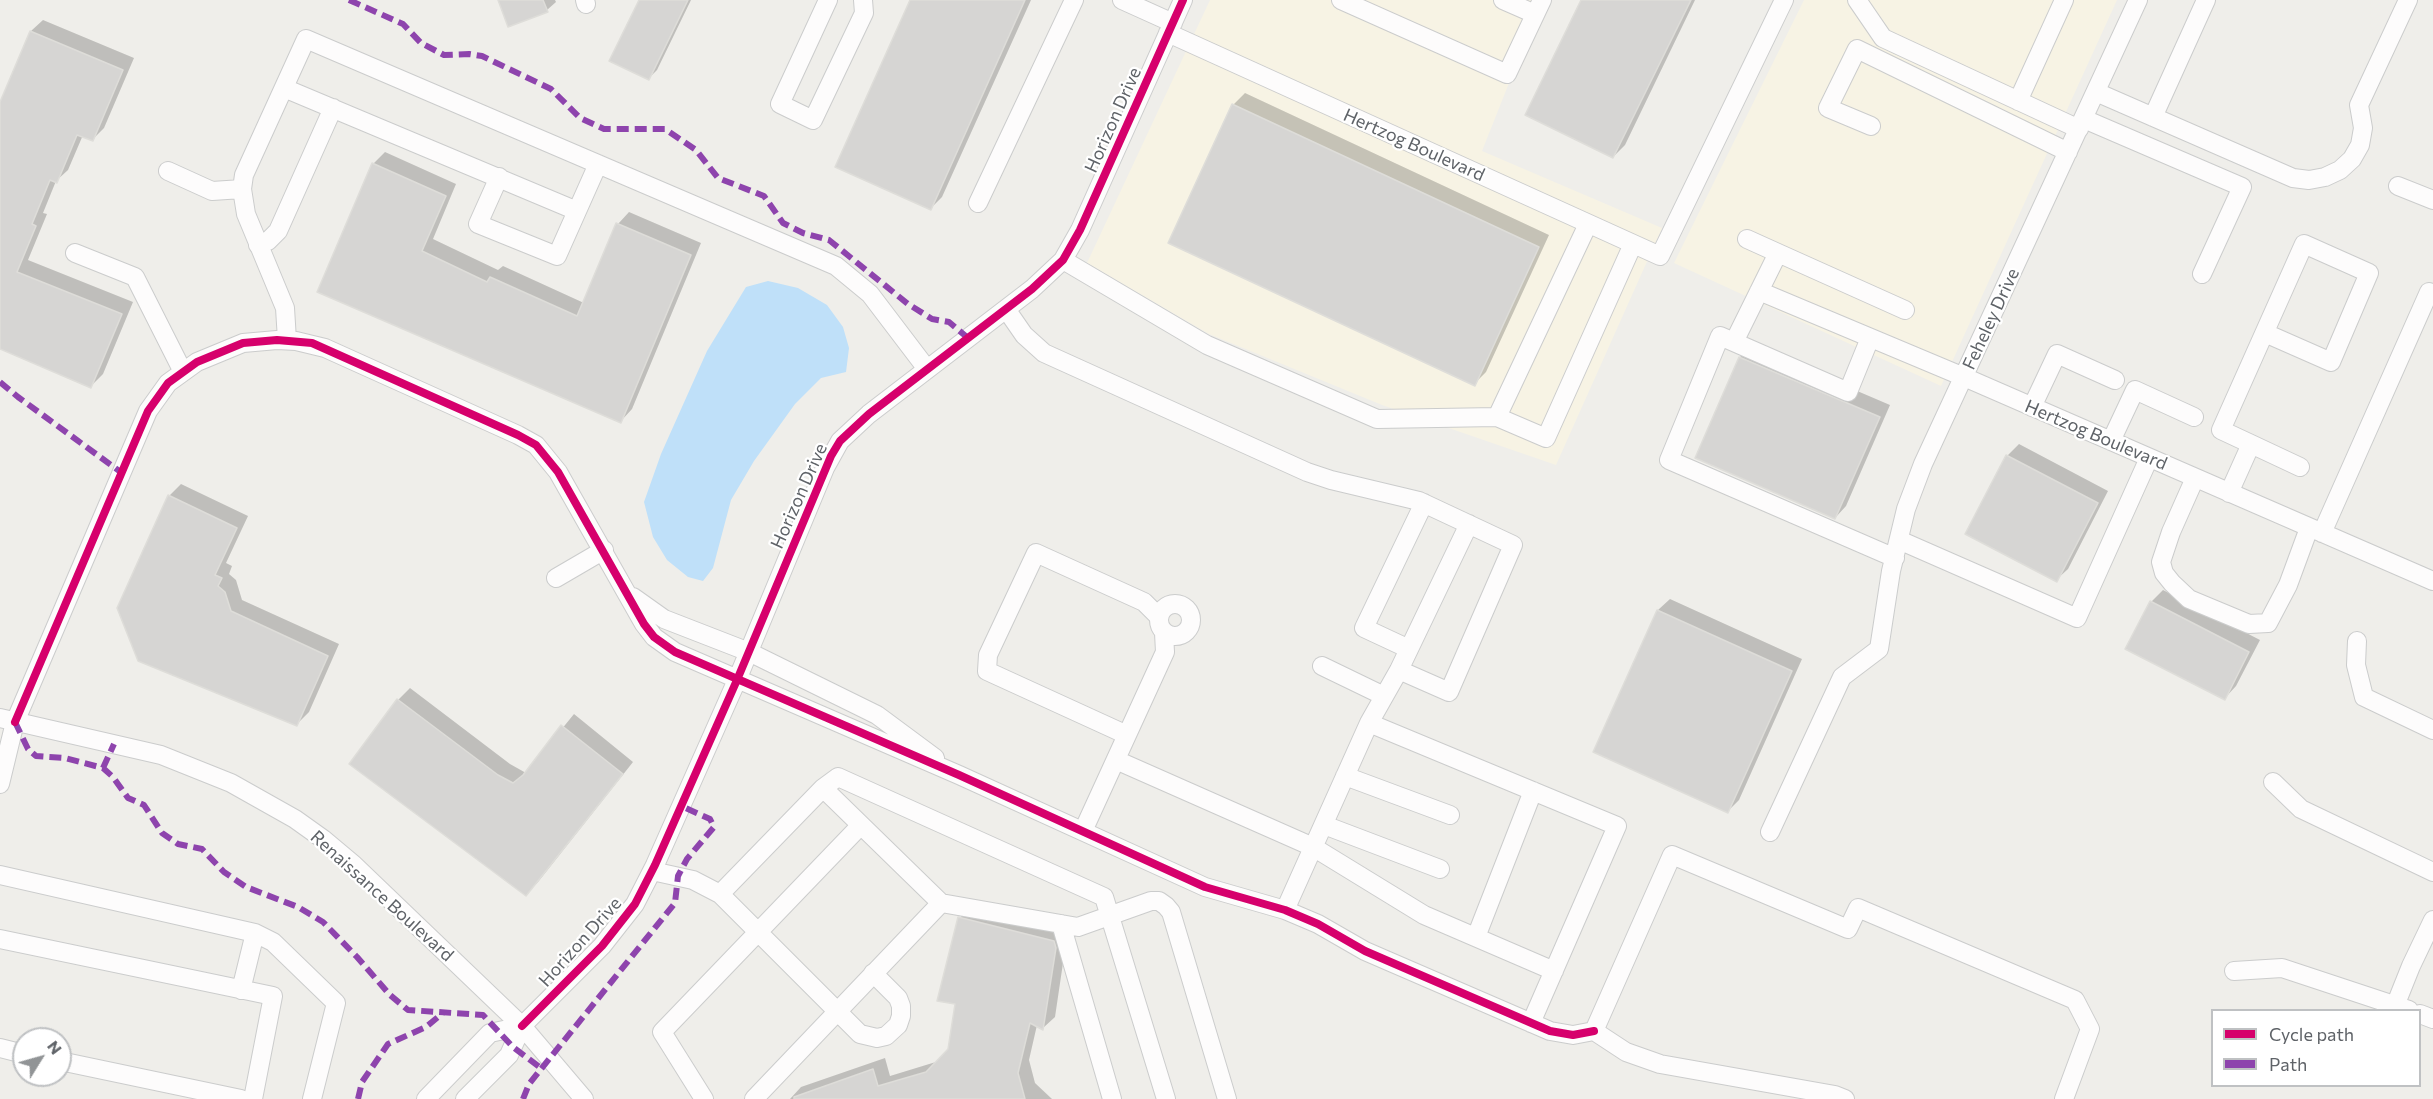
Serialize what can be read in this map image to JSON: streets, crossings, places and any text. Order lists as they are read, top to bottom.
{
  "streets": {
    "street": [
      "Horizon Drive",
      "Hertzog Boulevard",
      "Feheley Drive",
      "Renaissance Boulevard"
    ]
  },
  "crossings": [
    ["Horizon Drive", "Hertzog Boulevard"],
    ["Horizon Drive", "Renaissance Boulevard"],
    ["Hertzog Boulevard", "Feheley Drive"]
  ],
  "legend": ["Cycle path", "Path"],
  "north": "top right"
}
